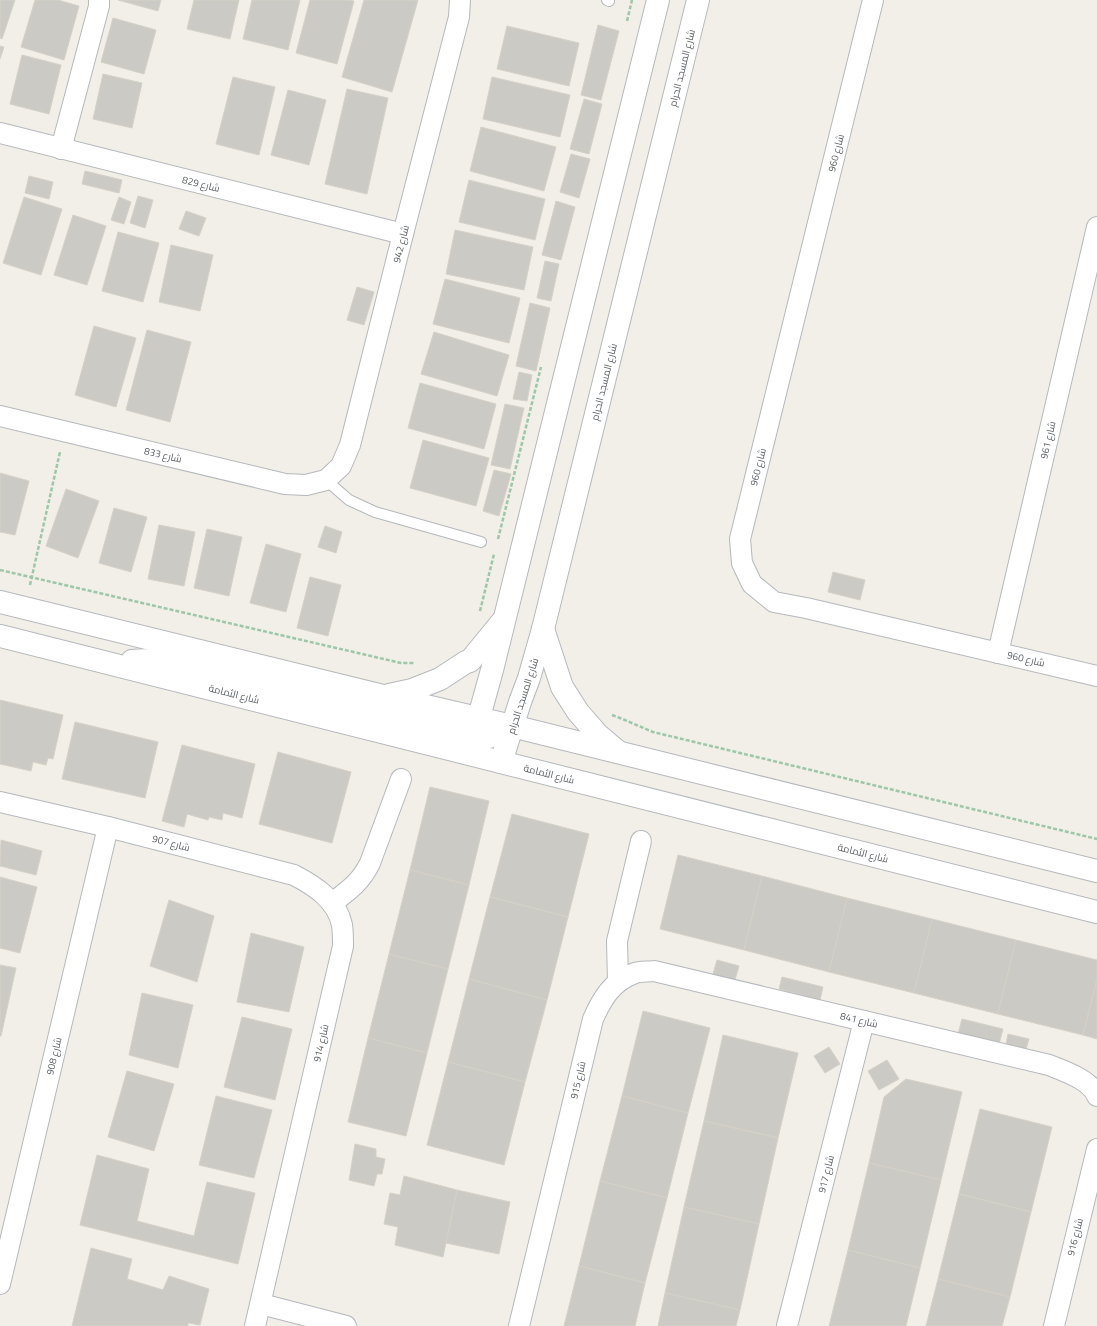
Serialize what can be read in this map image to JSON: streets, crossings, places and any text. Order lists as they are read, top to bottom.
{
  "streets": {
    "street": [
      "شارع المسجد الحرام",
      "شارع 960",
      "شارع 829",
      "شارع 942",
      "شارع 961",
      "شارع 833",
      "شارع الثمامة",
      "شارع 907",
      "شارع 841",
      "شارع 914",
      "شارع 908",
      "شارع 915",
      "شارع 917",
      "شارع 916"
    ]
  },
  "crossings": [
    ["شارع المسجد الحرام", "شارع الثمامة"],
    ["شارع 960", "شارع 961"],
    ["شارع 829", "شارع 942"],
    ["شارع 942", "شارع 833"],
    ["شارع 907", "شارع 914"],
    ["شارع 907", "شارع 908"],
    ["شارع 841", "شارع 915"],
    ["شارع 841", "شارع 917"]
  ]
}
